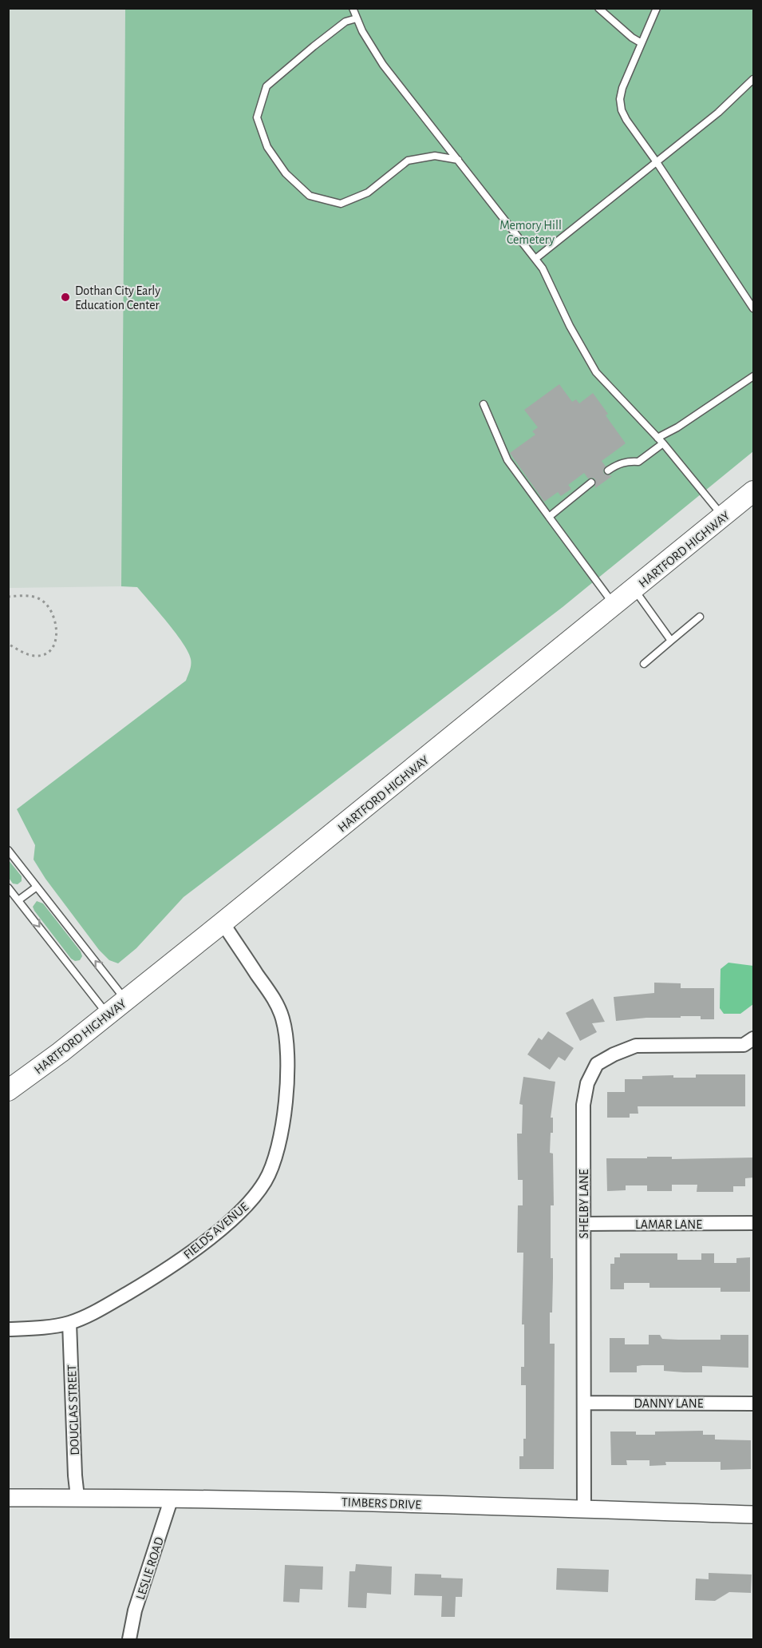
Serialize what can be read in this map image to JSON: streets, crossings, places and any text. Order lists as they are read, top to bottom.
{
  "streets": {
    "main road": ["HARTFORD HIGHWAY"],
    "street": [
      "SHELBY LANE",
      "LAMAR LANE",
      "FIELDS AVENUE",
      "DANNY LANE",
      "DOUGLAS STREET",
      "TIMBERS DRIVE",
      "LESLIE ROAD"
    ]
  },
  "crossings": [
    ["HARTFORD HIGHWAY", "FIELDS AVENUE"],
    ["SHELBY LANE", "LAMAR LANE"],
    ["SHELBY LANE", "DANNY LANE"],
    ["SHELBY LANE", "TIMBERS DRIVE"],
    ["FIELDS AVENUE", "DOUGLAS STREET"],
    ["DOUGLAS STREET", "TIMBERS DRIVE"],
    ["TIMBERS DRIVE", "LESLIE ROAD"]
  ],
  "parks": ["Memory Hill Cemetery"],
  "places": ["Dothan City Early Education Center"]
}
